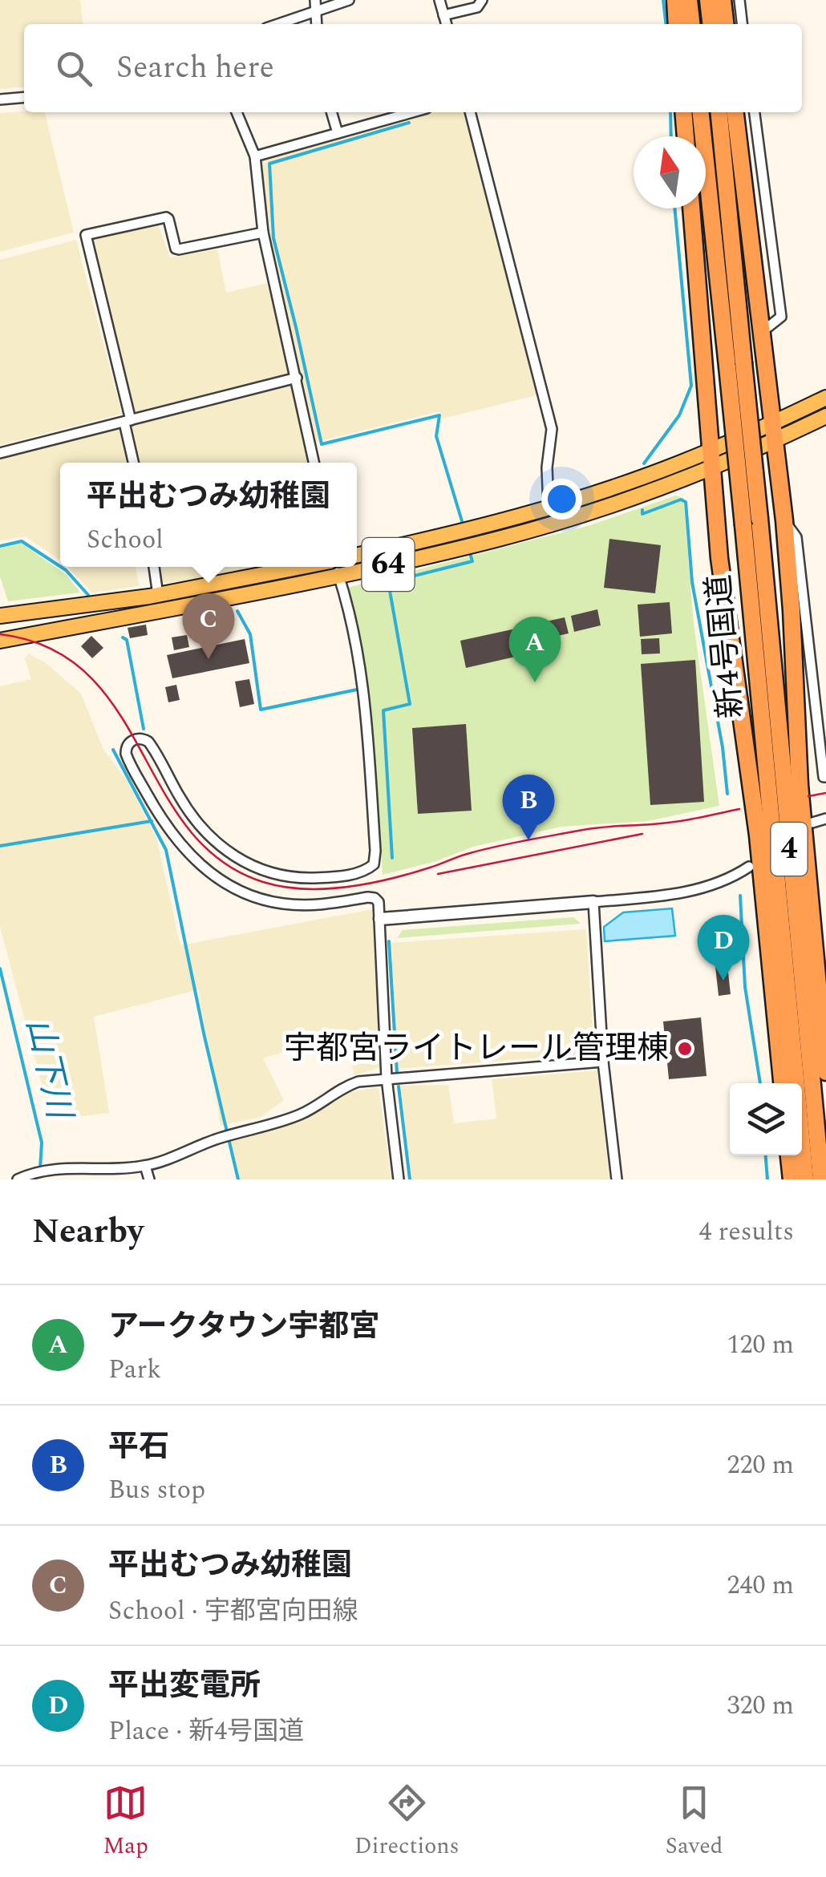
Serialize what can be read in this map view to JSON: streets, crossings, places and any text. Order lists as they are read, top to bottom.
{
  "streets": {
    "highway": ["新4号国道", "4"],
    "main road": ["64"]
  },
  "water": ["山下川"],
  "places": ["宇都宮ライトレール管理棟"],
  "north": "top",
  "page": {
    "search": "Search here",
    "popup": ["平出むつみ幼稚園", "School"],
    "pins": [
      "C",
      "A",
      "B",
      "D"
    ],
    "heading": ["Nearby", "4 results"],
    "list": [
      {
        "mark": "A",
        "name": "アークタウン宇都宮",
        "note": "Park",
        "value": "120 m"
      },
      {
        "mark": "B",
        "name": "平石",
        "note": "Bus stop",
        "value": "220 m"
      },
      {
        "mark": "C",
        "name": "平出むつみ幼稚園",
        "note": "School · 宇都宮向田線",
        "value": "240 m"
      },
      {
        "mark": "D",
        "name": "平出変電所",
        "note": "Place · 新4号国道",
        "value": "320 m"
      }
    ],
    "nav": ["Map", "Directions", "Saved"]
  }
}
